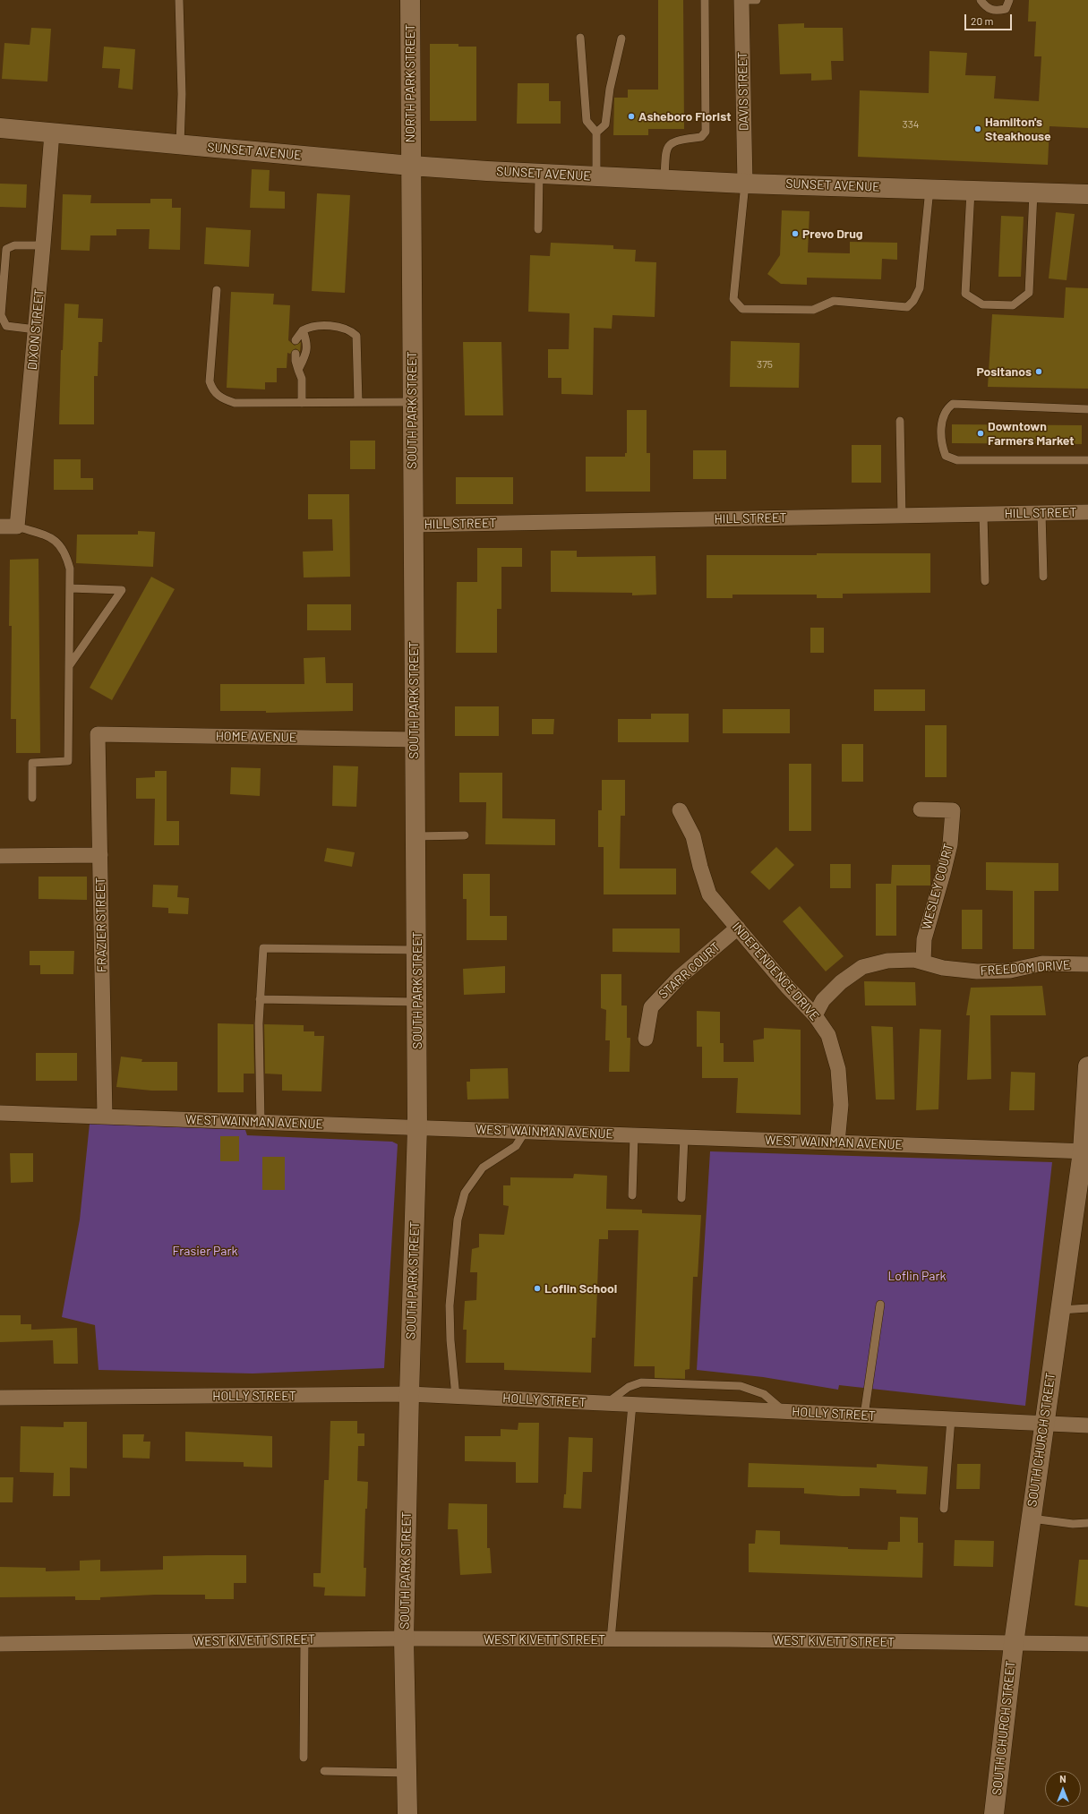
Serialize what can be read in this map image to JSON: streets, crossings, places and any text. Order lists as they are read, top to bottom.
{
  "streets": {
    "main road": [
      "NORTH PARK STREET",
      "SUNSET AVENUE",
      "SOUTH PARK STREET",
      "SOUTH CHURCH STREET"
    ],
    "street": [
      "DAVIS STREET",
      "DIXON STREET",
      "HILL STREET",
      "HOME AVENUE",
      "WESLEY COURT",
      "FRAZIER STREET",
      "FREEDOM DRIVE",
      "STARR COURT",
      "INDEPENDENCE DRIVE",
      "WEST WAINMAN AVENUE",
      "HOLLY STREET",
      "WEST KIVETT STREET"
    ]
  },
  "crossings": [
    ["NORTH PARK STREET", "SUNSET AVENUE"],
    ["NORTH PARK STREET", "SOUTH PARK STREET"],
    ["DAVIS STREET", "SUNSET AVENUE"],
    ["SUNSET AVENUE", "DIXON STREET"],
    ["SUNSET AVENUE", "SOUTH PARK STREET"],
    ["SOUTH PARK STREET", "HILL STREET"],
    ["SOUTH PARK STREET", "HOME AVENUE"],
    ["SOUTH PARK STREET", "WEST WAINMAN AVENUE"],
    ["SOUTH PARK STREET", "HOLLY STREET"],
    ["SOUTH PARK STREET", "WEST KIVETT STREET"],
    ["HOME AVENUE", "FRAZIER STREET"],
    ["WESLEY COURT", "FREEDOM DRIVE"],
    ["FRAZIER STREET", "WEST WAINMAN AVENUE"],
    ["FREEDOM DRIVE", "INDEPENDENCE DRIVE"],
    ["STARR COURT", "INDEPENDENCE DRIVE"],
    ["INDEPENDENCE DRIVE", "WEST WAINMAN AVENUE"],
    ["WEST WAINMAN AVENUE", "SOUTH CHURCH STREET"],
    ["HOLLY STREET", "SOUTH CHURCH STREET"],
    ["SOUTH CHURCH STREET", "WEST KIVETT STREET"]
  ],
  "parks": ["Frasier Park", "Loflin Park"],
  "places": [
    "Asheboro Florist",
    "Hamilton's Steakhouse",
    "Prevo Drug",
    "Positanos",
    "Downtown Farmers Market",
    "Loflin School"
  ],
  "house_numbers": ["334", "375"],
  "scale_bar": "20 m",
  "north": "top"
}
